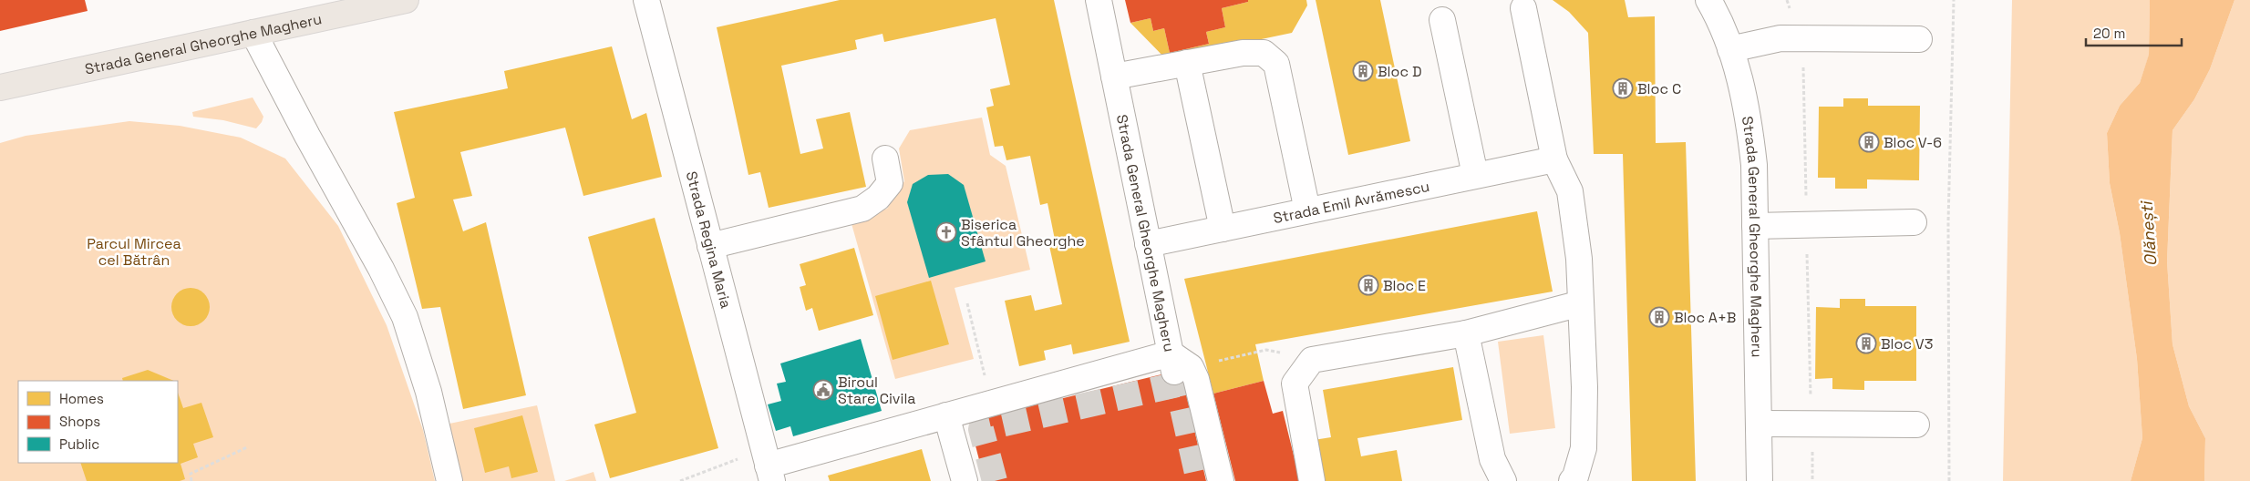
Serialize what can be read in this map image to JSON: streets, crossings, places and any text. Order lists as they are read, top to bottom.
{
  "streets": {
    "main road": ["Strada General Gheorghe Magheru"],
    "street": ["Strada Emil Avrămescu", "Strada Regina Maria"]
  },
  "crossings": [
    ["Strada General Gheorghe Magheru", "Strada Emil Avrămescu"]
  ],
  "water": ["Olănești"],
  "parks": ["Parcul Mircea cel Bătrân"],
  "places": {
    "building": [
      "Bloc D",
      "Bloc C",
      "Bloc V-6",
      "Bloc E",
      "Bloc A+B",
      "Bloc V3"
    ],
    "church": ["Biserica Sfântul Gheorghe"],
    "public building": ["Biroul Stare Civila"]
  },
  "legend": ["Homes", "Shops", "Public"],
  "scale_bar": "20 m"
}
